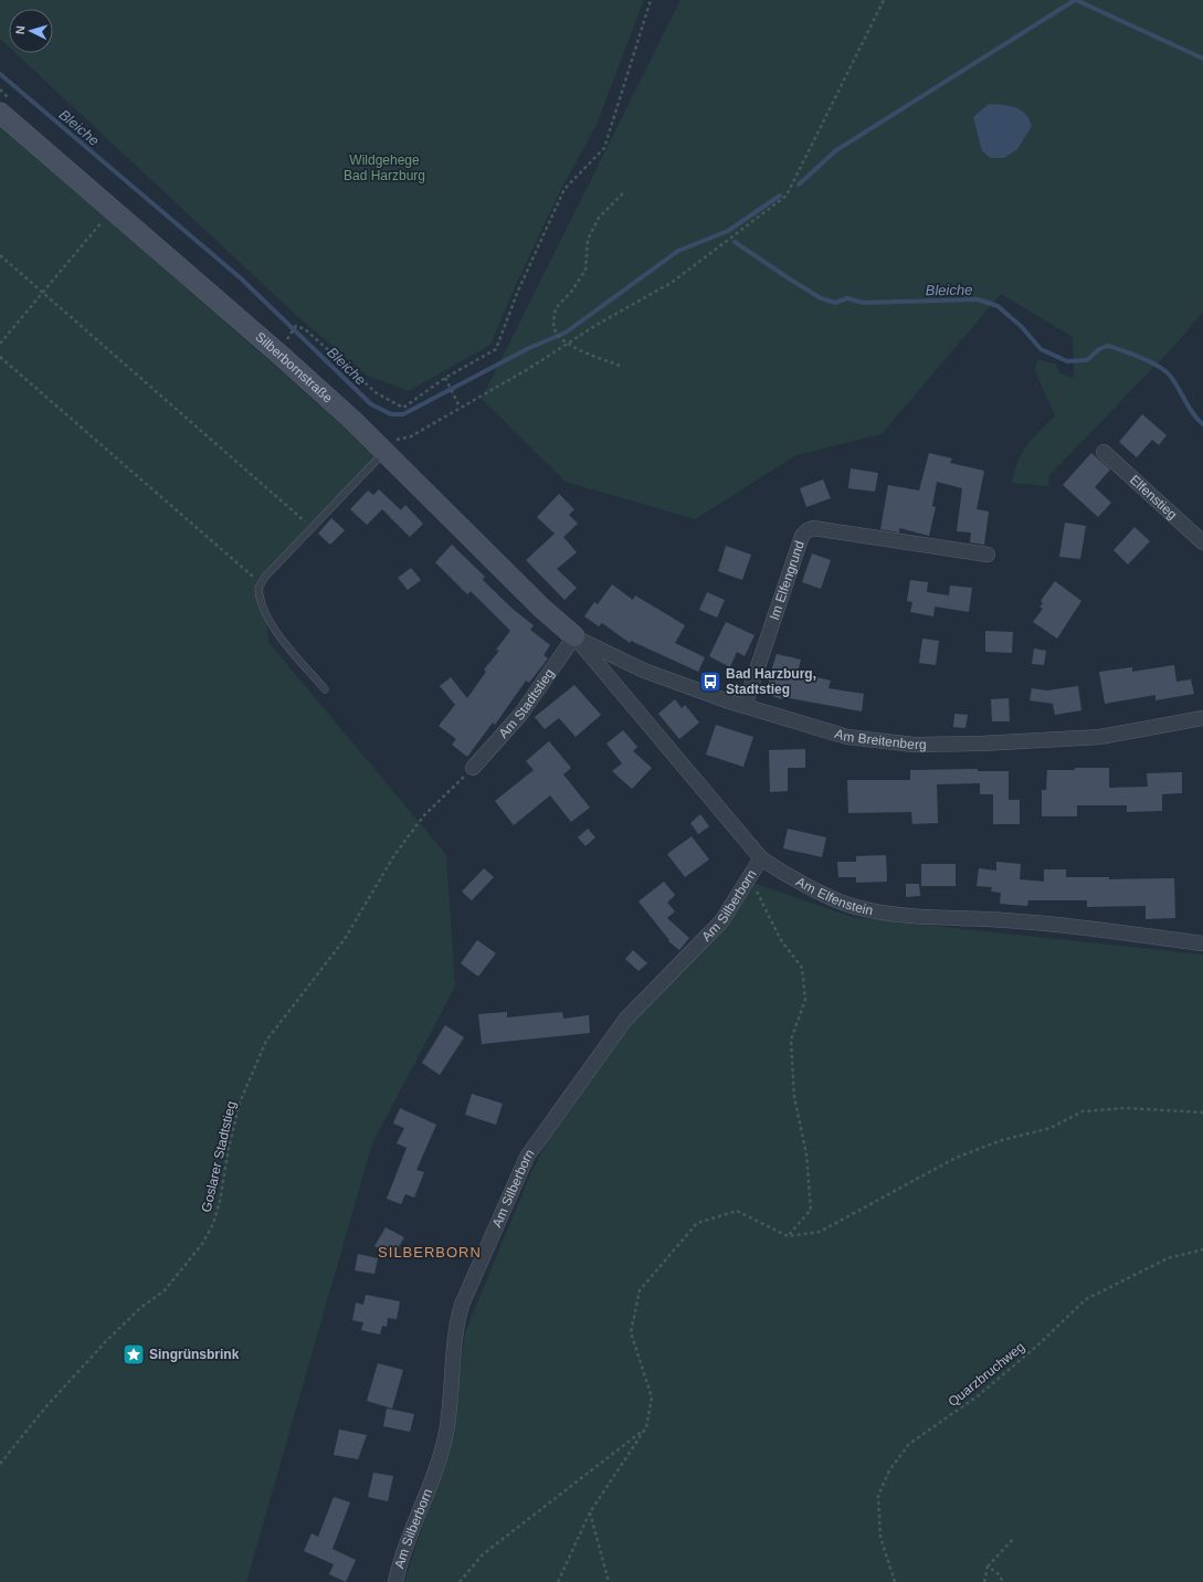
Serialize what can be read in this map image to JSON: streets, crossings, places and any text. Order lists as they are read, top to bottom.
{
  "streets": {
    "street": [
      "Silberbornstraße",
      "Elfenstieg",
      "Im Elfengrund",
      "Am Stadtstieg",
      "Am Breitenberg",
      "Am Elfenstein",
      "Am Silberborn"
    ],
    "path": ["Goslarer Stadtstieg", "Quarzbruchweg"]
  },
  "crossings": [
    ["Silberbornstraße", "Am Stadtstieg"],
    ["Silberbornstraße", "Am Breitenberg"],
    ["Silberbornstraße", "Am Elfenstein"],
    ["Im Elfengrund", "Am Breitenberg"],
    ["Am Stadtstieg", "Am Breitenberg"],
    ["Am Stadtstieg", "Am Elfenstein"],
    ["Am Stadtstieg", "Goslarer Stadtstieg"],
    ["Am Breitenberg", "Am Elfenstein"],
    ["Am Elfenstein", "Am Silberborn"]
  ],
  "districts": ["SILBERBORN"],
  "water": ["Bleiche"],
  "parks": ["Wildgehege Bad Harzburg"],
  "places": {
    "bus stop": ["Bad Harzburg, Stadtstieg"],
    "place": ["Singrünsbrink"]
  },
  "north": "left"
}
